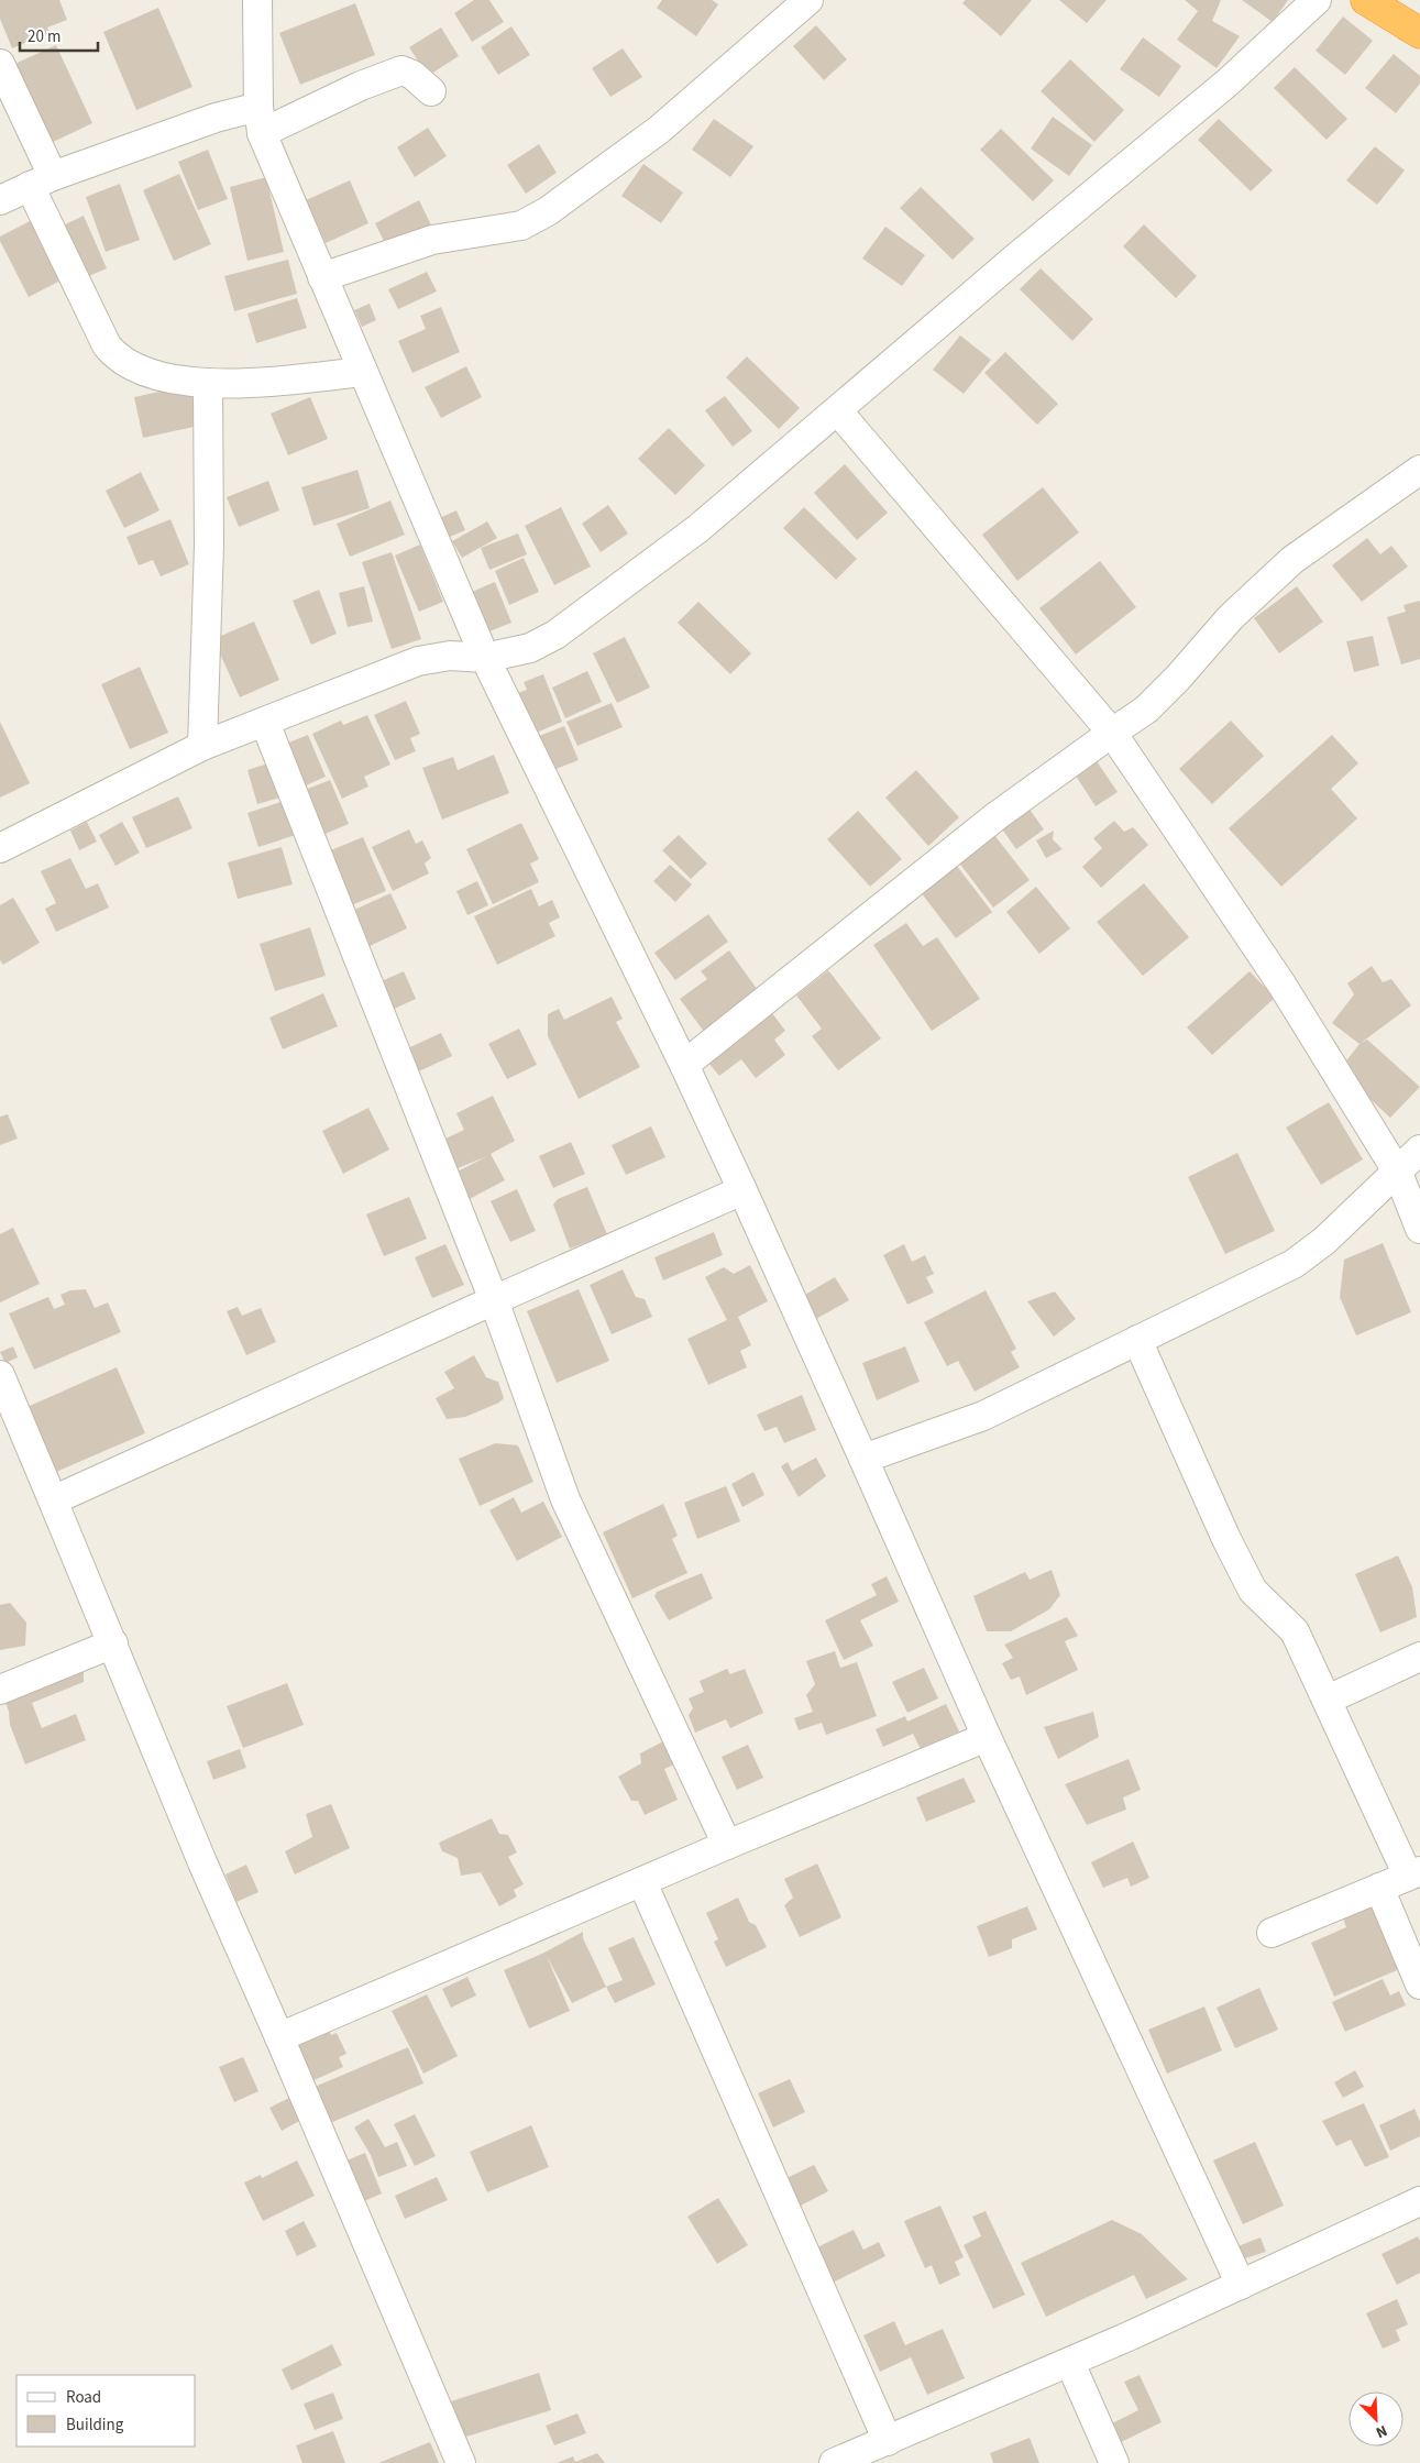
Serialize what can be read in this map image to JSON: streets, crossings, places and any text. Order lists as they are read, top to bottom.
{
  "legend": ["Road", "Building"],
  "scale_bar": "20 m",
  "north": "bottom right"
}
